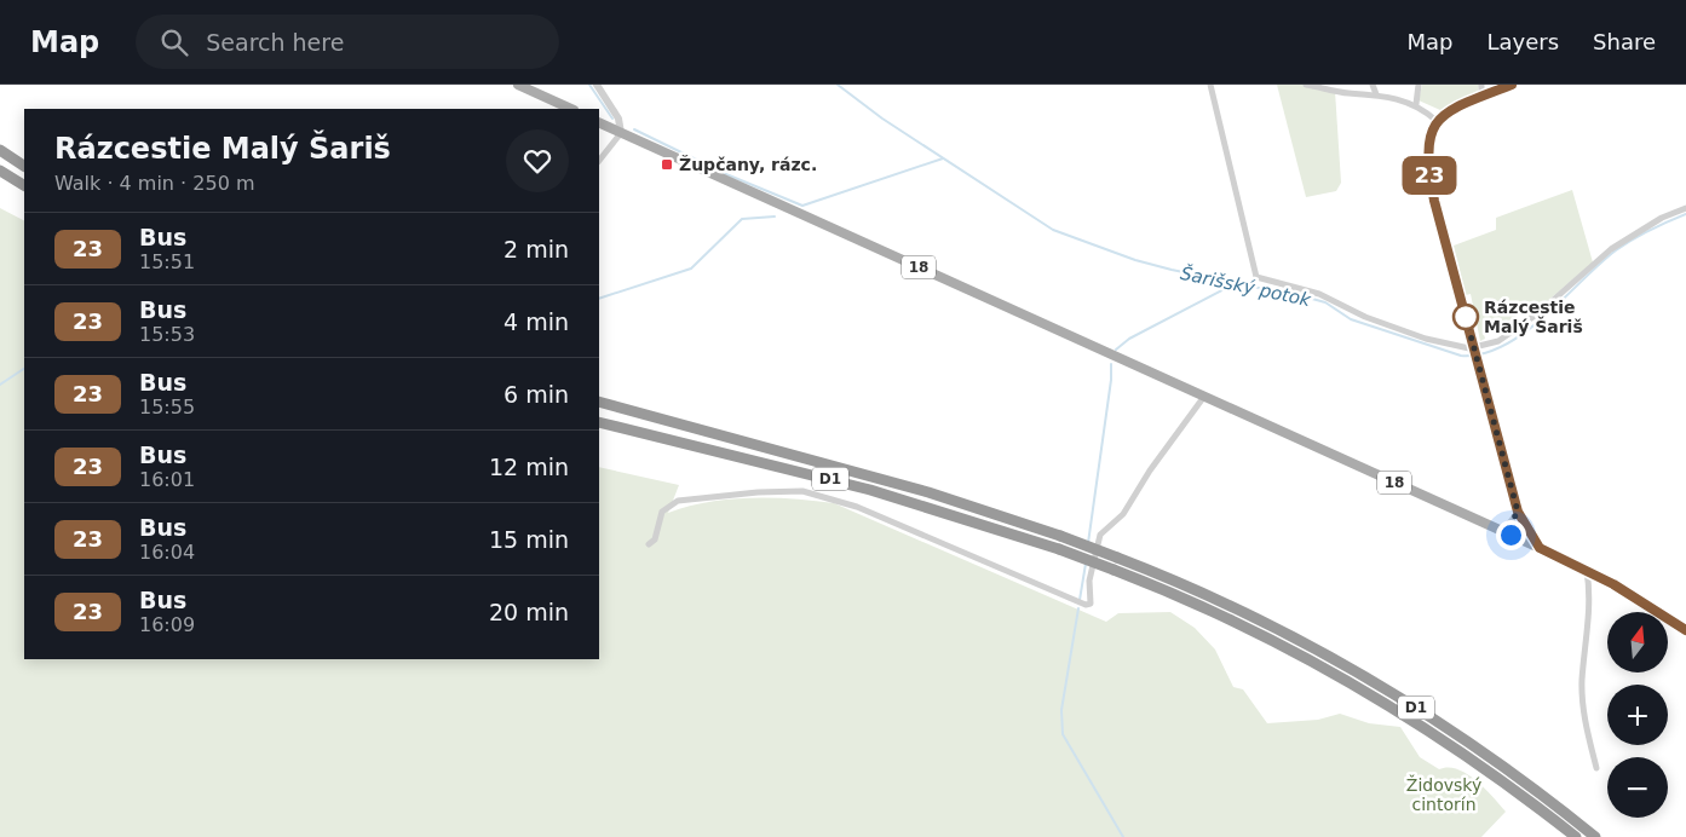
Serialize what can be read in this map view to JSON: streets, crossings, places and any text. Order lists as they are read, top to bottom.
{
  "streets": {
    "highway": ["D1"],
    "main road": ["18"]
  },
  "water": ["Šarišský potok"],
  "parks": ["Židovský cintorín"],
  "places": {
    "transit": ["Župčany, rázc."],
    "other": ["Rázcestie Malý Šariš"]
  },
  "lines": ["bus line 23"],
  "north": "top",
  "page": {
    "header": "Map",
    "search": "Search here",
    "nav": ["Map", "Layers", "Share"],
    "on_map": "23",
    "heading": ["Rázcestie Malý Šariš", "Walk · 4 min · 250 m"],
    "list": [
      {
        "mark": "23",
        "name": "Bus",
        "note": "15:51",
        "value": "2 min"
      },
      {
        "mark": "23",
        "name": "Bus",
        "note": "15:53",
        "value": "4 min"
      },
      {
        "mark": "23",
        "name": "Bus",
        "note": "15:55",
        "value": "6 min"
      },
      {
        "mark": "23",
        "name": "Bus",
        "note": "16:01",
        "value": "12 min"
      },
      {
        "mark": "23",
        "name": "Bus",
        "note": "16:04",
        "value": "15 min"
      },
      {
        "mark": "23",
        "name": "Bus",
        "note": "16:09",
        "value": "20 min"
      }
    ],
    "map_buttons": ["+", "−"]
  }
}
